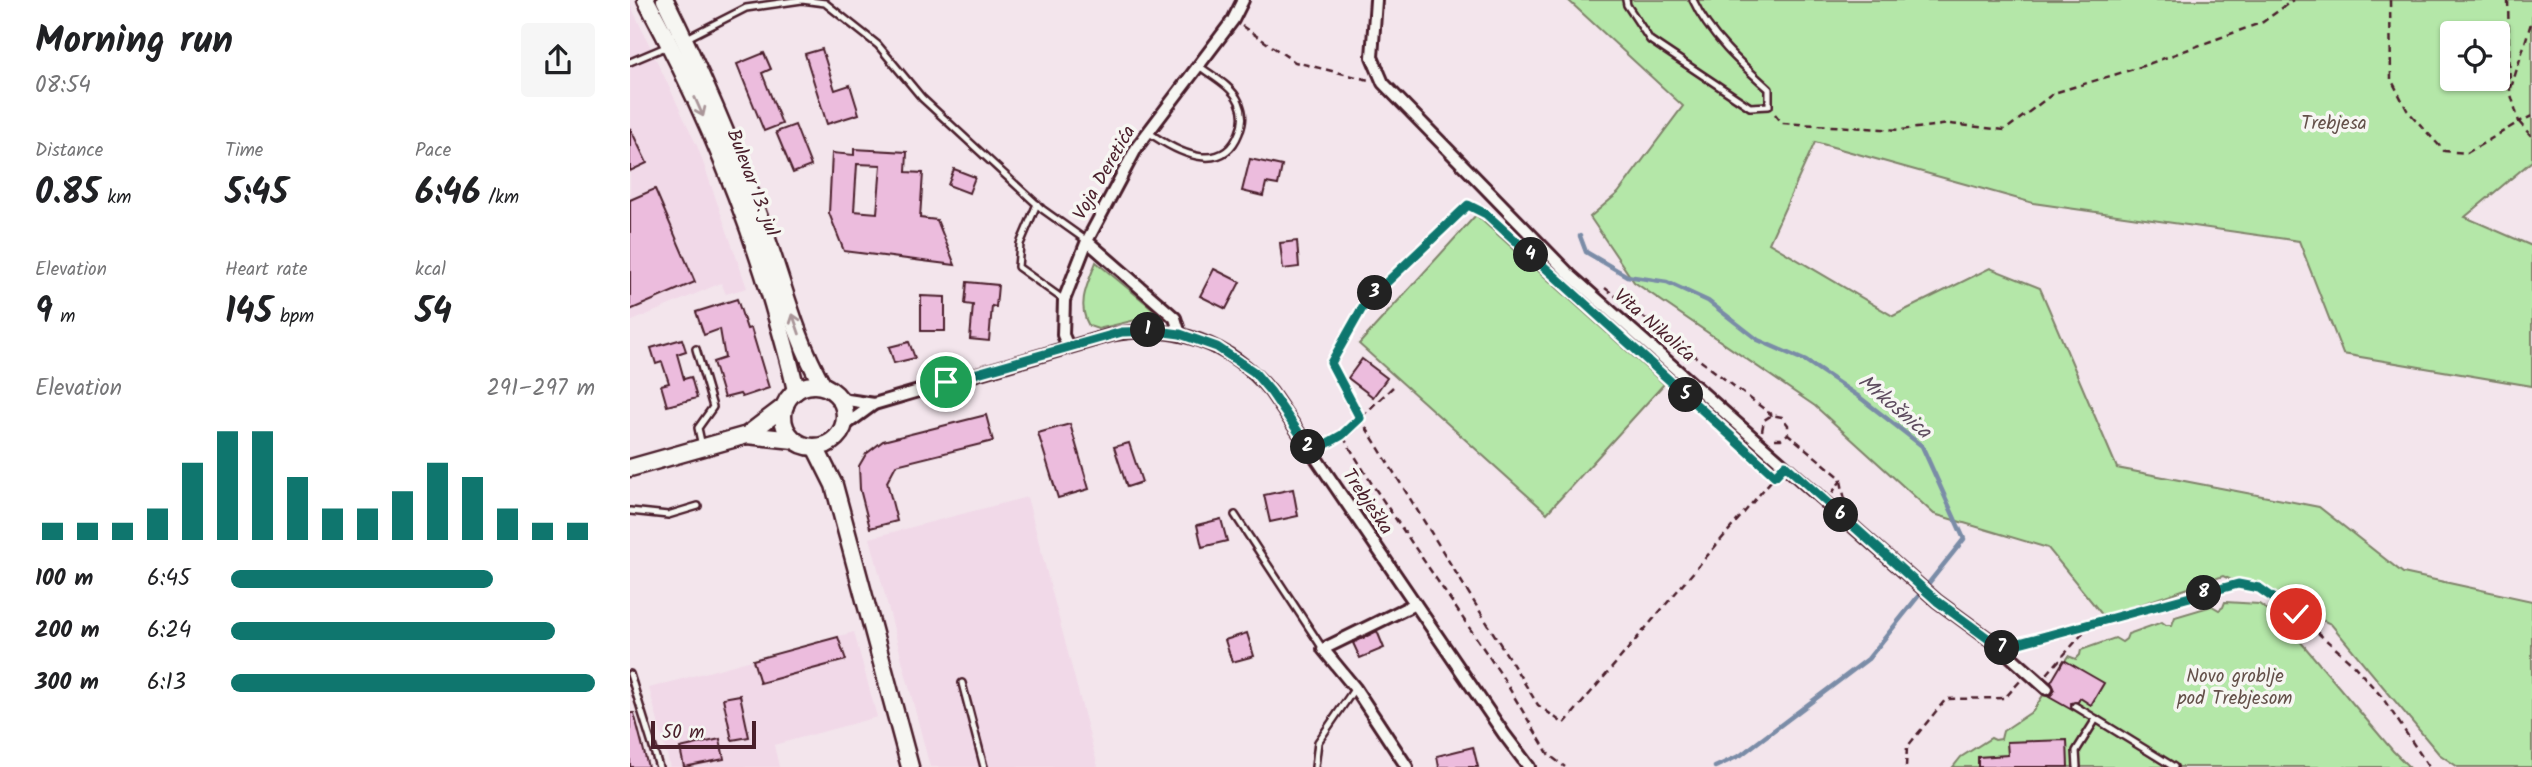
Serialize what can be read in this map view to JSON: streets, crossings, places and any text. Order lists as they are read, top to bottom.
{
  "streets": {
    "main road": ["Bulevar 13. jul"],
    "street": ["Voja Deretića", "Vita Nikolića", "Trebješka"]
  },
  "crossings": [
    ["Voja Deretića", "Trebješka"]
  ],
  "water": ["Mrkošnica"],
  "parks": ["Trebjesa", "Novo groblje pod Trebjesom"],
  "scale_bar": "50 m",
  "page": {
    "heading": ["Morning run", "08:54"],
    "stats": [
      ["Distance", "0.85 km"],
      ["Time", "5:45"],
      ["Pace", "6:46 /km"],
      ["Elevation", "9 m"],
      ["Heart rate", "145 bpm"],
      ["kcal", "54"]
    ],
    "pins": [
      "4",
      "3",
      "1",
      "5",
      "2",
      "6",
      "8",
      "7"
    ],
    "chart": ["Elevation", "291–297 m"],
    "list": [
      {
        "name": "100 m",
        "note": "6:45"
      },
      {
        "name": "200 m",
        "note": "6:24"
      },
      {
        "name": "300 m",
        "note": "6:13"
      }
    ],
    "scale": "50 m"
  }
}
